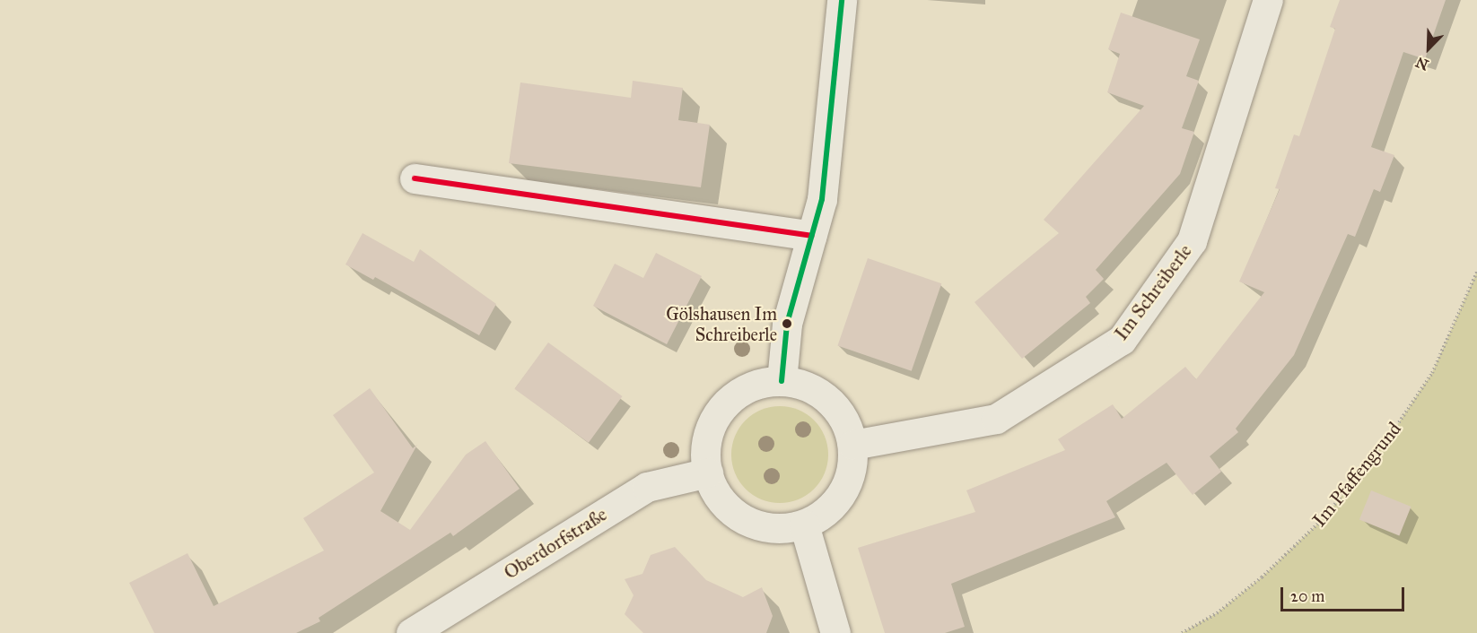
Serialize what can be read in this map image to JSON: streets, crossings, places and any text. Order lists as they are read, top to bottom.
{
  "streets": {
    "street": ["Im Schreiberle", "Oberdorfstraße"],
    "path": ["Im Pfaffengrund"]
  },
  "crossings": [
    ["Im Schreiberle", "Oberdorfstraße"]
  ],
  "places": ["Gölshausen Im Schreiberle"],
  "scale_bar": "20 m",
  "north": "bottom left"
}
